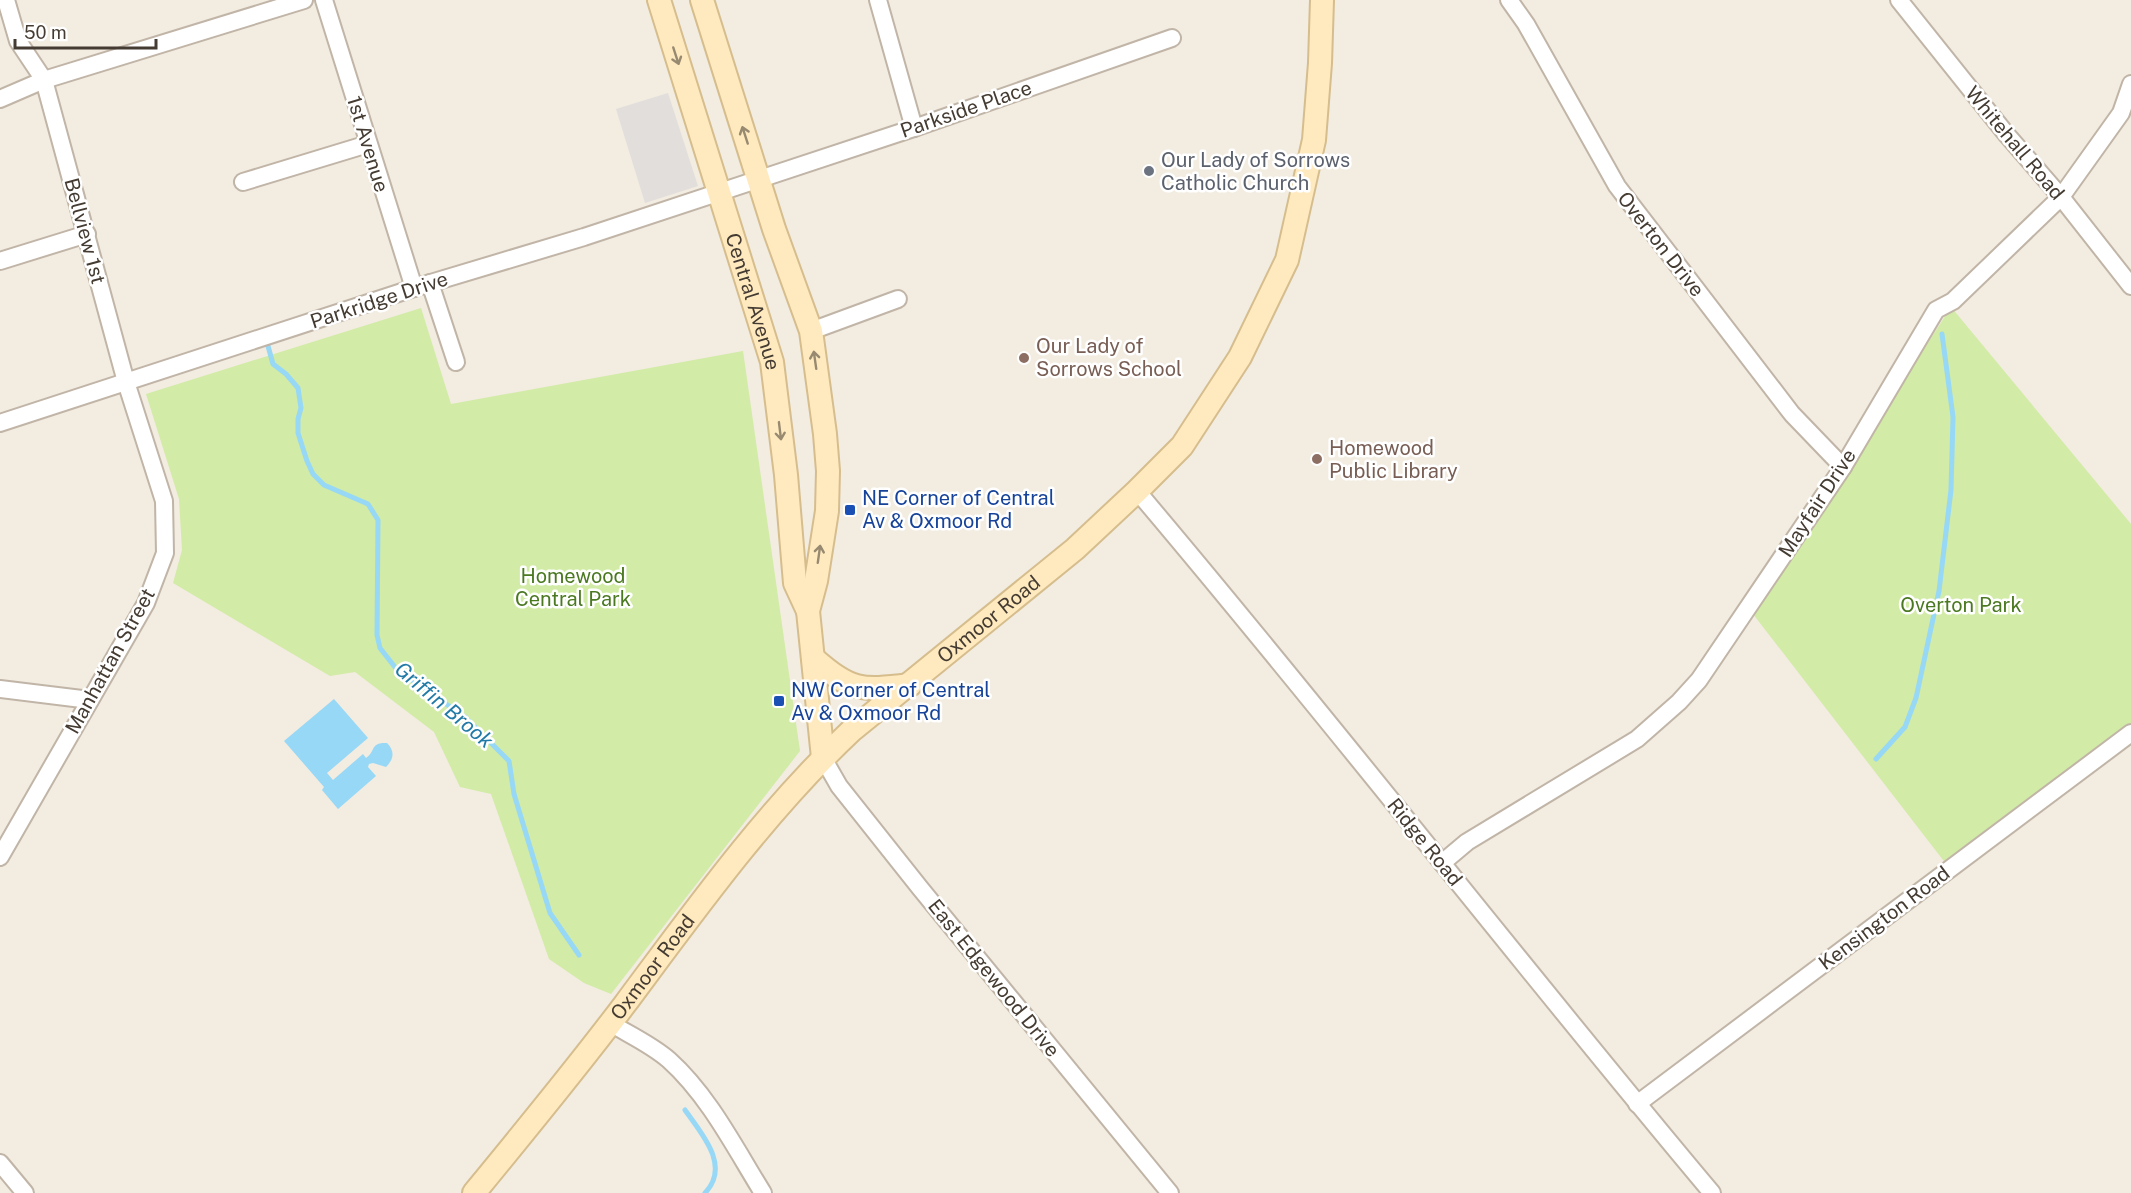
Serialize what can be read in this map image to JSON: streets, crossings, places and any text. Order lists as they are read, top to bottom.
{
  "streets": {
    "main road": ["Central Avenue", "Oxmoor Road"],
    "street": [
      "Parkside Place",
      "Whitehall Road",
      "1st Avenue",
      "Bellview 1st",
      "Overton Drive",
      "Parkridge Drive",
      "Mayfair Drive",
      "Manhattan Street",
      "Ridge Road",
      "Kensington Road",
      "East Edgewood Drive"
    ]
  },
  "crossings": [
    ["Parkside Place", "Parkridge Drive"],
    ["Parkside Place", "Central Avenue"],
    ["Whitehall Road", "Mayfair Drive"],
    ["1st Avenue", "Parkridge Drive"],
    ["Bellview 1st", "Parkridge Drive"],
    ["Bellview 1st", "Manhattan Street"],
    ["Overton Drive", "Mayfair Drive"],
    ["Parkridge Drive", "Central Avenue"],
    ["Parkridge Drive", "Manhattan Street"],
    ["Central Avenue", "Oxmoor Road"],
    ["Central Avenue", "East Edgewood Drive"],
    ["Mayfair Drive", "Ridge Road"],
    ["Oxmoor Road", "Ridge Road"],
    ["Oxmoor Road", "East Edgewood Drive"],
    ["Ridge Road", "Kensington Road"]
  ],
  "water": ["Griffin Brook"],
  "parks": ["Homewood Central Park", "Overton Park"],
  "places": {
    "other": ["Our Lady of Sorrows Catholic Church", "Our Lady of Sorrows School", "Homewood Public Library"],
    "transit": ["NE Corner of Central Av & Oxmoor Rd", "NW Corner of Central Av & Oxmoor Rd"]
  },
  "scale_bar": "50 m"
}
